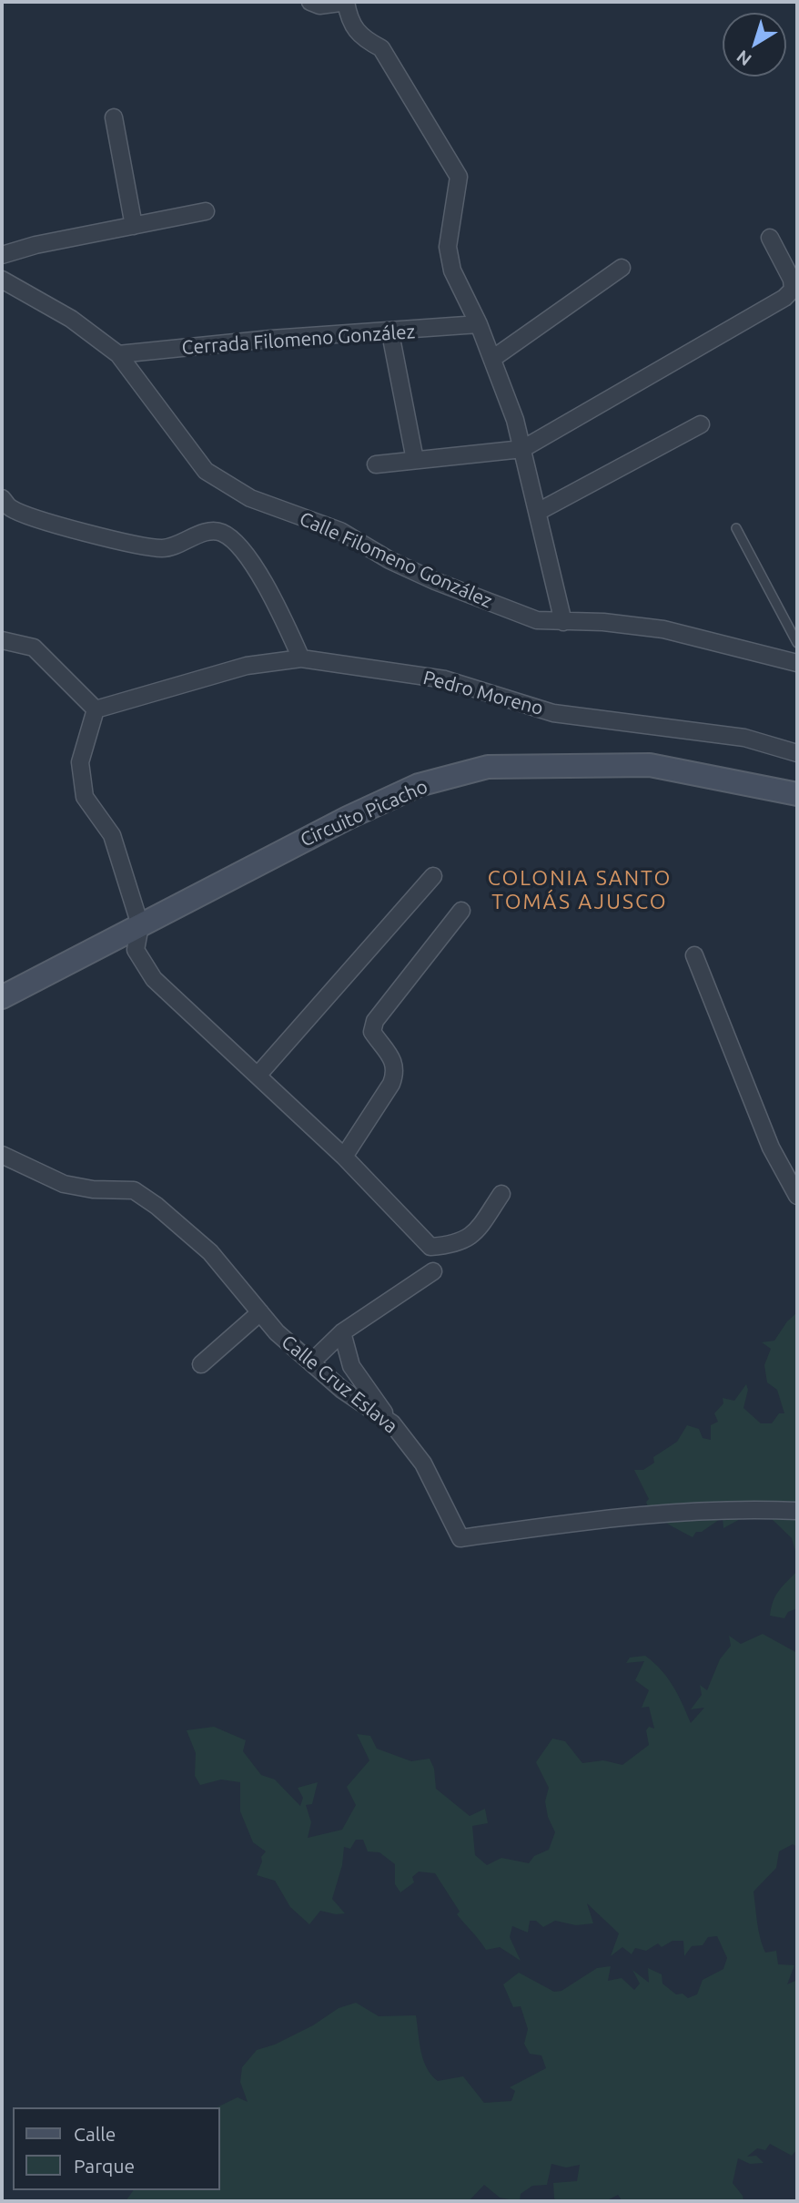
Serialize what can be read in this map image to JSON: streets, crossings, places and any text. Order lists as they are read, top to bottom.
{
  "streets": {
    "main road": ["Circuito Picacho"],
    "street": [
      "Cerrada Filomeno González",
      "Calle Filomeno González",
      "Pedro Moreno",
      "Calle Cruz Eslava"
    ]
  },
  "crossings": [
    ["Cerrada Filomeno González", "Calle Filomeno González"]
  ],
  "districts": ["COLONIA SANTO TOMÁS AJUSCO"],
  "legend": ["Calle", "Parque"],
  "north": "bottom left"
}
